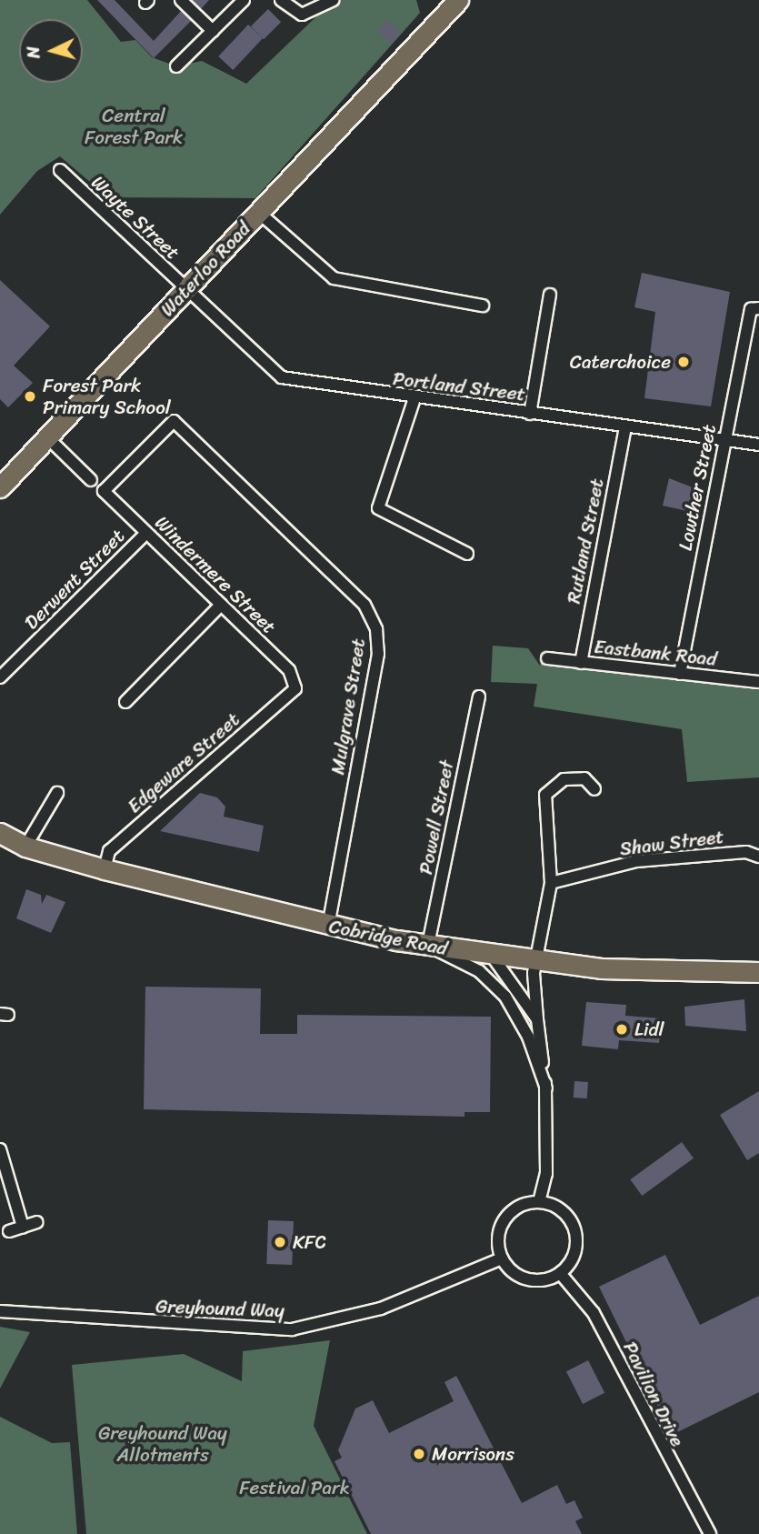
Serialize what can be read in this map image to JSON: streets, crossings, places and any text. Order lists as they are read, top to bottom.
{
  "streets": {
    "highway": ["Waterloo Road", "Cobridge Road"],
    "street": [
      "Wayte Street",
      "Portland Street",
      "Lowther Street",
      "Rutland Street",
      "Windermere Street",
      "Derwent Street",
      "Eastbank Road",
      "Mulgrave Street",
      "Edgeware Street",
      "Powell Street",
      "Shaw Street",
      "Greyhound Way",
      "Pavilion Drive"
    ]
  },
  "crossings": [
    ["Wayte Street", "Waterloo Road"],
    ["Wayte Street", "Portland Street"],
    ["Waterloo Road", "Portland Street"],
    ["Portland Street", "Lowther Street"],
    ["Portland Street", "Rutland Street"],
    ["Lowther Street", "Eastbank Road"],
    ["Rutland Street", "Eastbank Road"],
    ["Windermere Street", "Derwent Street"],
    ["Windermere Street", "Mulgrave Street"],
    ["Windermere Street", "Edgeware Street"],
    ["Mulgrave Street", "Cobridge Road"],
    ["Edgeware Street", "Cobridge Road"],
    ["Powell Street", "Cobridge Road"],
    ["Greyhound Way", "Pavilion Drive"]
  ],
  "parks": ["Central Forest Park", "Greyhound Way Allotments", "Festival Park"],
  "places": [
    "Caterchoice",
    "Forest Park Primary School",
    "Lidl",
    "KFC",
    "Morrisons"
  ],
  "north": "left"
}
